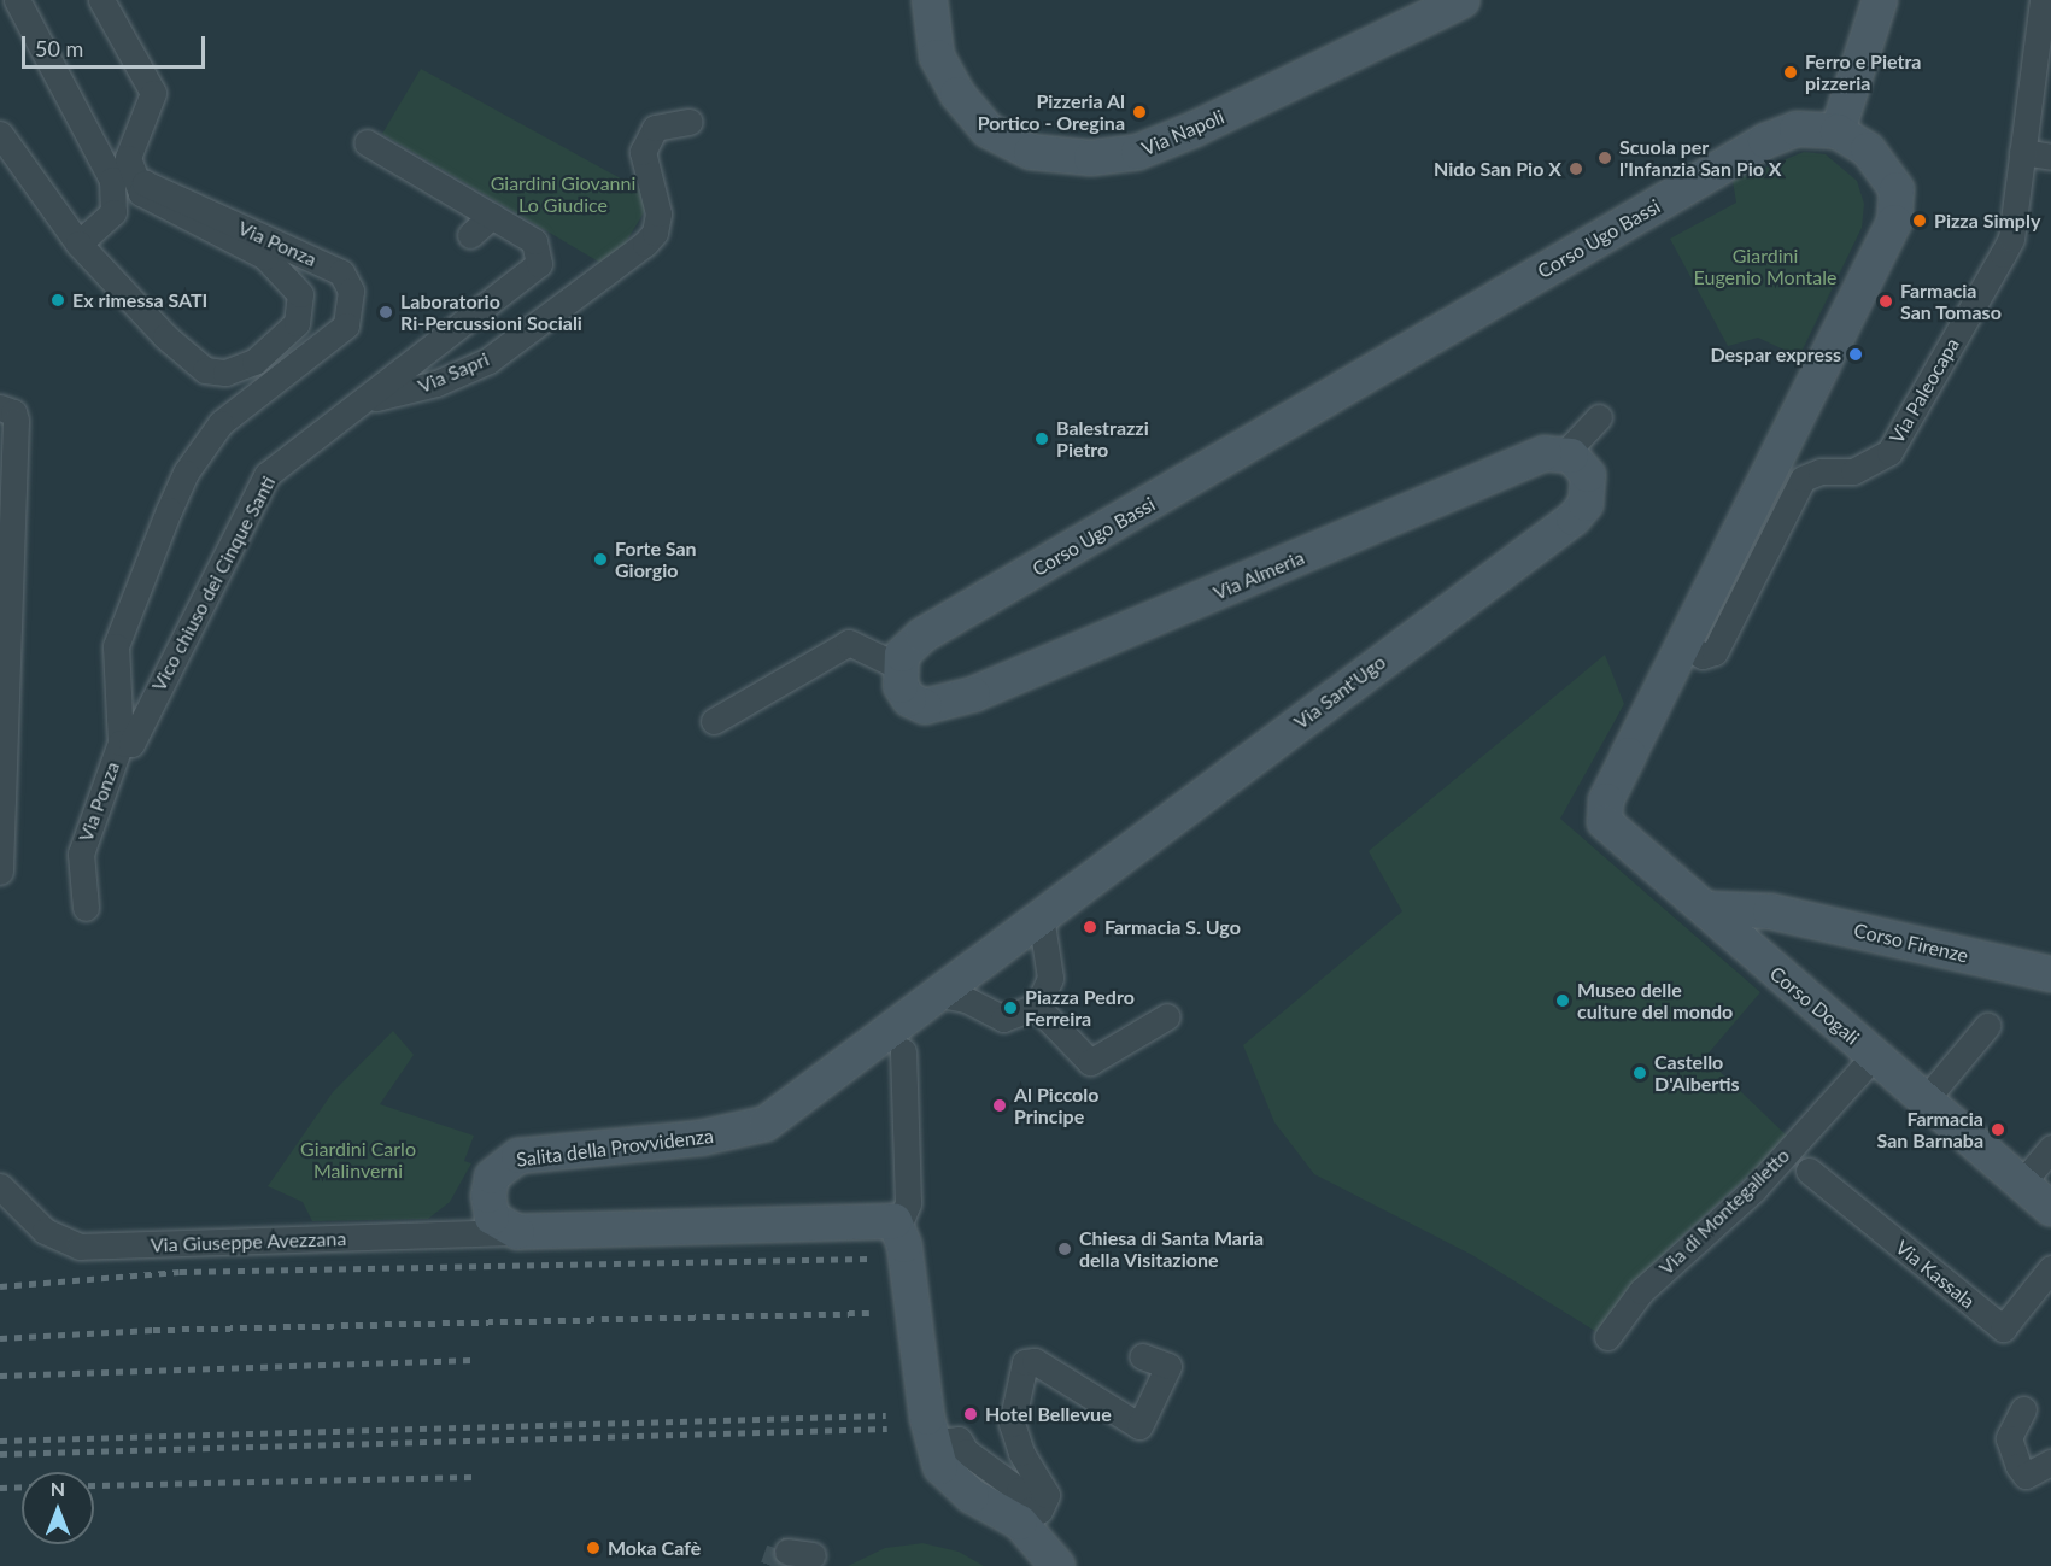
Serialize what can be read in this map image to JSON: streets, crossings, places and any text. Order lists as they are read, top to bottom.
{
  "streets": {
    "street": [
      "Via Napoli",
      "Corso Ugo Bassi",
      "Via Ponza",
      "Via Sapri",
      "Via Paleocapa",
      "Via Almeria",
      "Vico chiuso dei Cinque Santi",
      "Via Sant'Ugo",
      "Corso Firenze",
      "Corso Dogali",
      "Salita della Provvidenza",
      "Via di Montegalletto",
      "Via Giuseppe Avezzana",
      "Via Kassala"
    ]
  },
  "crossings": [
    ["Corso Ugo Bassi", "Via Paleocapa"],
    ["Corso Ugo Bassi", "Via Almeria"],
    ["Corso Ugo Bassi", "Corso Firenze"],
    ["Corso Ugo Bassi", "Corso Dogali"],
    ["Via Ponza", "Vico chiuso dei Cinque Santi"],
    ["Via Sapri", "Vico chiuso dei Cinque Santi"],
    ["Via Almeria", "Via Sant'Ugo"],
    ["Corso Firenze", "Corso Dogali"],
    ["Corso Dogali", "Via di Montegalletto"],
    ["Salita della Provvidenza", "Via Giuseppe Avezzana"]
  ],
  "parks": ["Giardini Giovanni Lo Giudice", "Giardini Eugenio Montale", "Giardini Carlo Malinverni"],
  "places": [
    "Ferro e Pietra pizzeria",
    "Pizzeria Al Portico - Oregina",
    "Scuola per l'Infanzia San Pio X",
    "Nido San Pio X",
    "Pizza Simply",
    "Ex rimessa SATI",
    "Farmacia San Tomaso",
    "Laboratorio Ri-Percussioni Sociali",
    "Despar express",
    "Balestrazzi Pietro",
    "Forte San Giorgio",
    "Farmacia S. Ugo",
    "Museo delle culture del mondo",
    "Piazza Pedro Ferreira",
    "Castello D'Albertis",
    "Al Piccolo Principe",
    "Farmacia San Barnaba",
    "Chiesa di Santa Maria della Visitazione",
    "Hotel Bellevue",
    "Moka Cafè"
  ],
  "scale_bar": "50 m",
  "north": "top"
}
